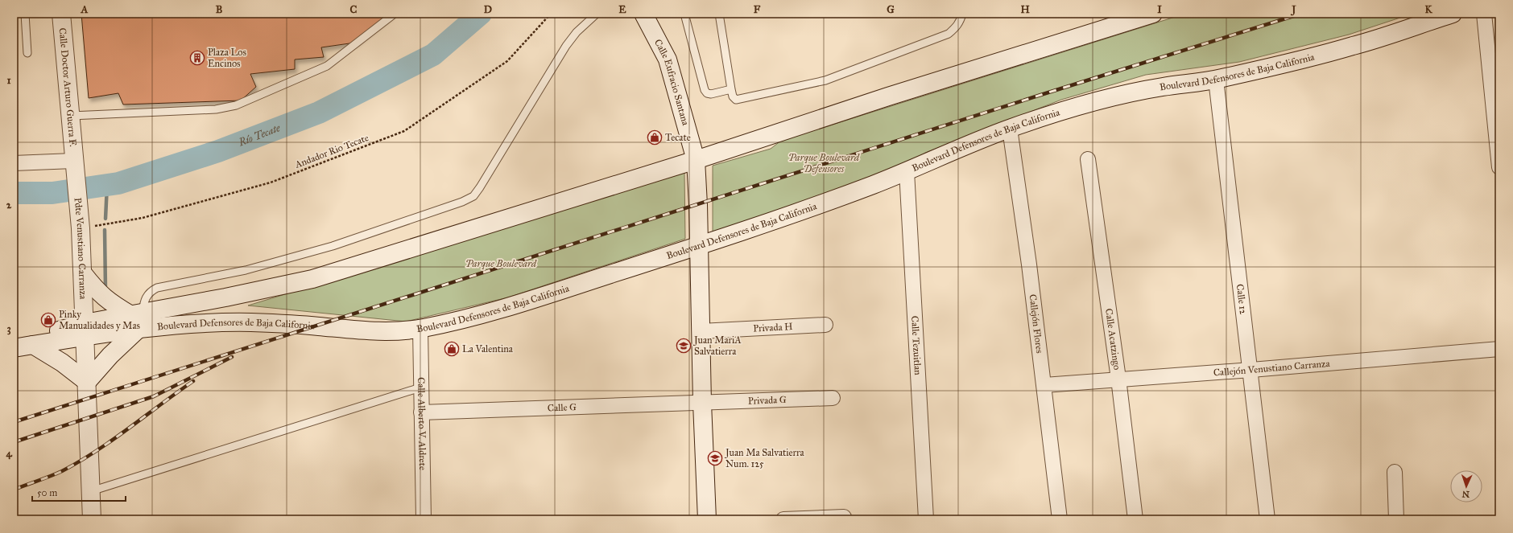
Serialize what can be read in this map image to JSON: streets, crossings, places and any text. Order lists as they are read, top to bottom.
{
  "streets": {
    "main road": [
      "Boulevard Defensores de Baja California",
      "Calle Eufracio Santana",
      "Calle Doctor Arturo Guerra F.",
      "Pdte Venustiano Carranza"
    ],
    "street": [
      "Calle 12",
      "Callejón Flores",
      "Privada H",
      "Calle Acatzingo",
      "Calle Tezuitlan",
      "Callejón Venustiano Carranza",
      "Privada G",
      "Calle G",
      "Calle Alberto V. Aldrete"
    ],
    "path": ["Andador Rio Tecate"]
  },
  "crossings": [
    ["Boulevard Defensores de Baja California", "Calle Eufracio Santana"],
    ["Boulevard Defensores de Baja California", "Pdte Venustiano Carranza"],
    ["Boulevard Defensores de Baja California", "Calle 12"],
    ["Boulevard Defensores de Baja California", "Callejón Flores"],
    ["Boulevard Defensores de Baja California", "Calle Tezuitlan"],
    ["Boulevard Defensores de Baja California", "Calle Alberto V. Aldrete"],
    ["Calle Eufracio Santana", "Privada H"],
    ["Calle Eufracio Santana", "Privada G"],
    ["Calle Eufracio Santana", "Calle G"],
    ["Calle Doctor Arturo Guerra F.", "Pdte Venustiano Carranza"],
    ["Andador Rio Tecate", "Pdte Venustiano Carranza"],
    ["Calle 12", "Callejón Venustiano Carranza"],
    ["Callejón Flores", "Callejón Venustiano Carranza"],
    ["Calle Acatzingo", "Callejón Venustiano Carranza"],
    ["Privada G", "Calle G"],
    ["Calle G", "Calle Alberto V. Aldrete"]
  ],
  "water": ["Río Tecate"],
  "parks": ["Parque Boulevard Defensores", "Parque Boulevard"],
  "places": {
    "building": ["Plaza Los Encinos"],
    "shop": ["Tecate", "Pinky Manualidades y Mas", "La Valentina"],
    "school or university": ["Juan MariA Salvatierra", "Juan Ma Salvatierra Num. 125"]
  },
  "scale_bar": "50 m",
  "north": "bottom",
  "grid": {
    "columns": [
      "A",
      "B",
      "C",
      "D",
      "E",
      "F",
      "G",
      "H",
      "I",
      "J",
      "K"
    ],
    "rows": [
      "1",
      "2",
      "3",
      "4"
    ]
  }
}
